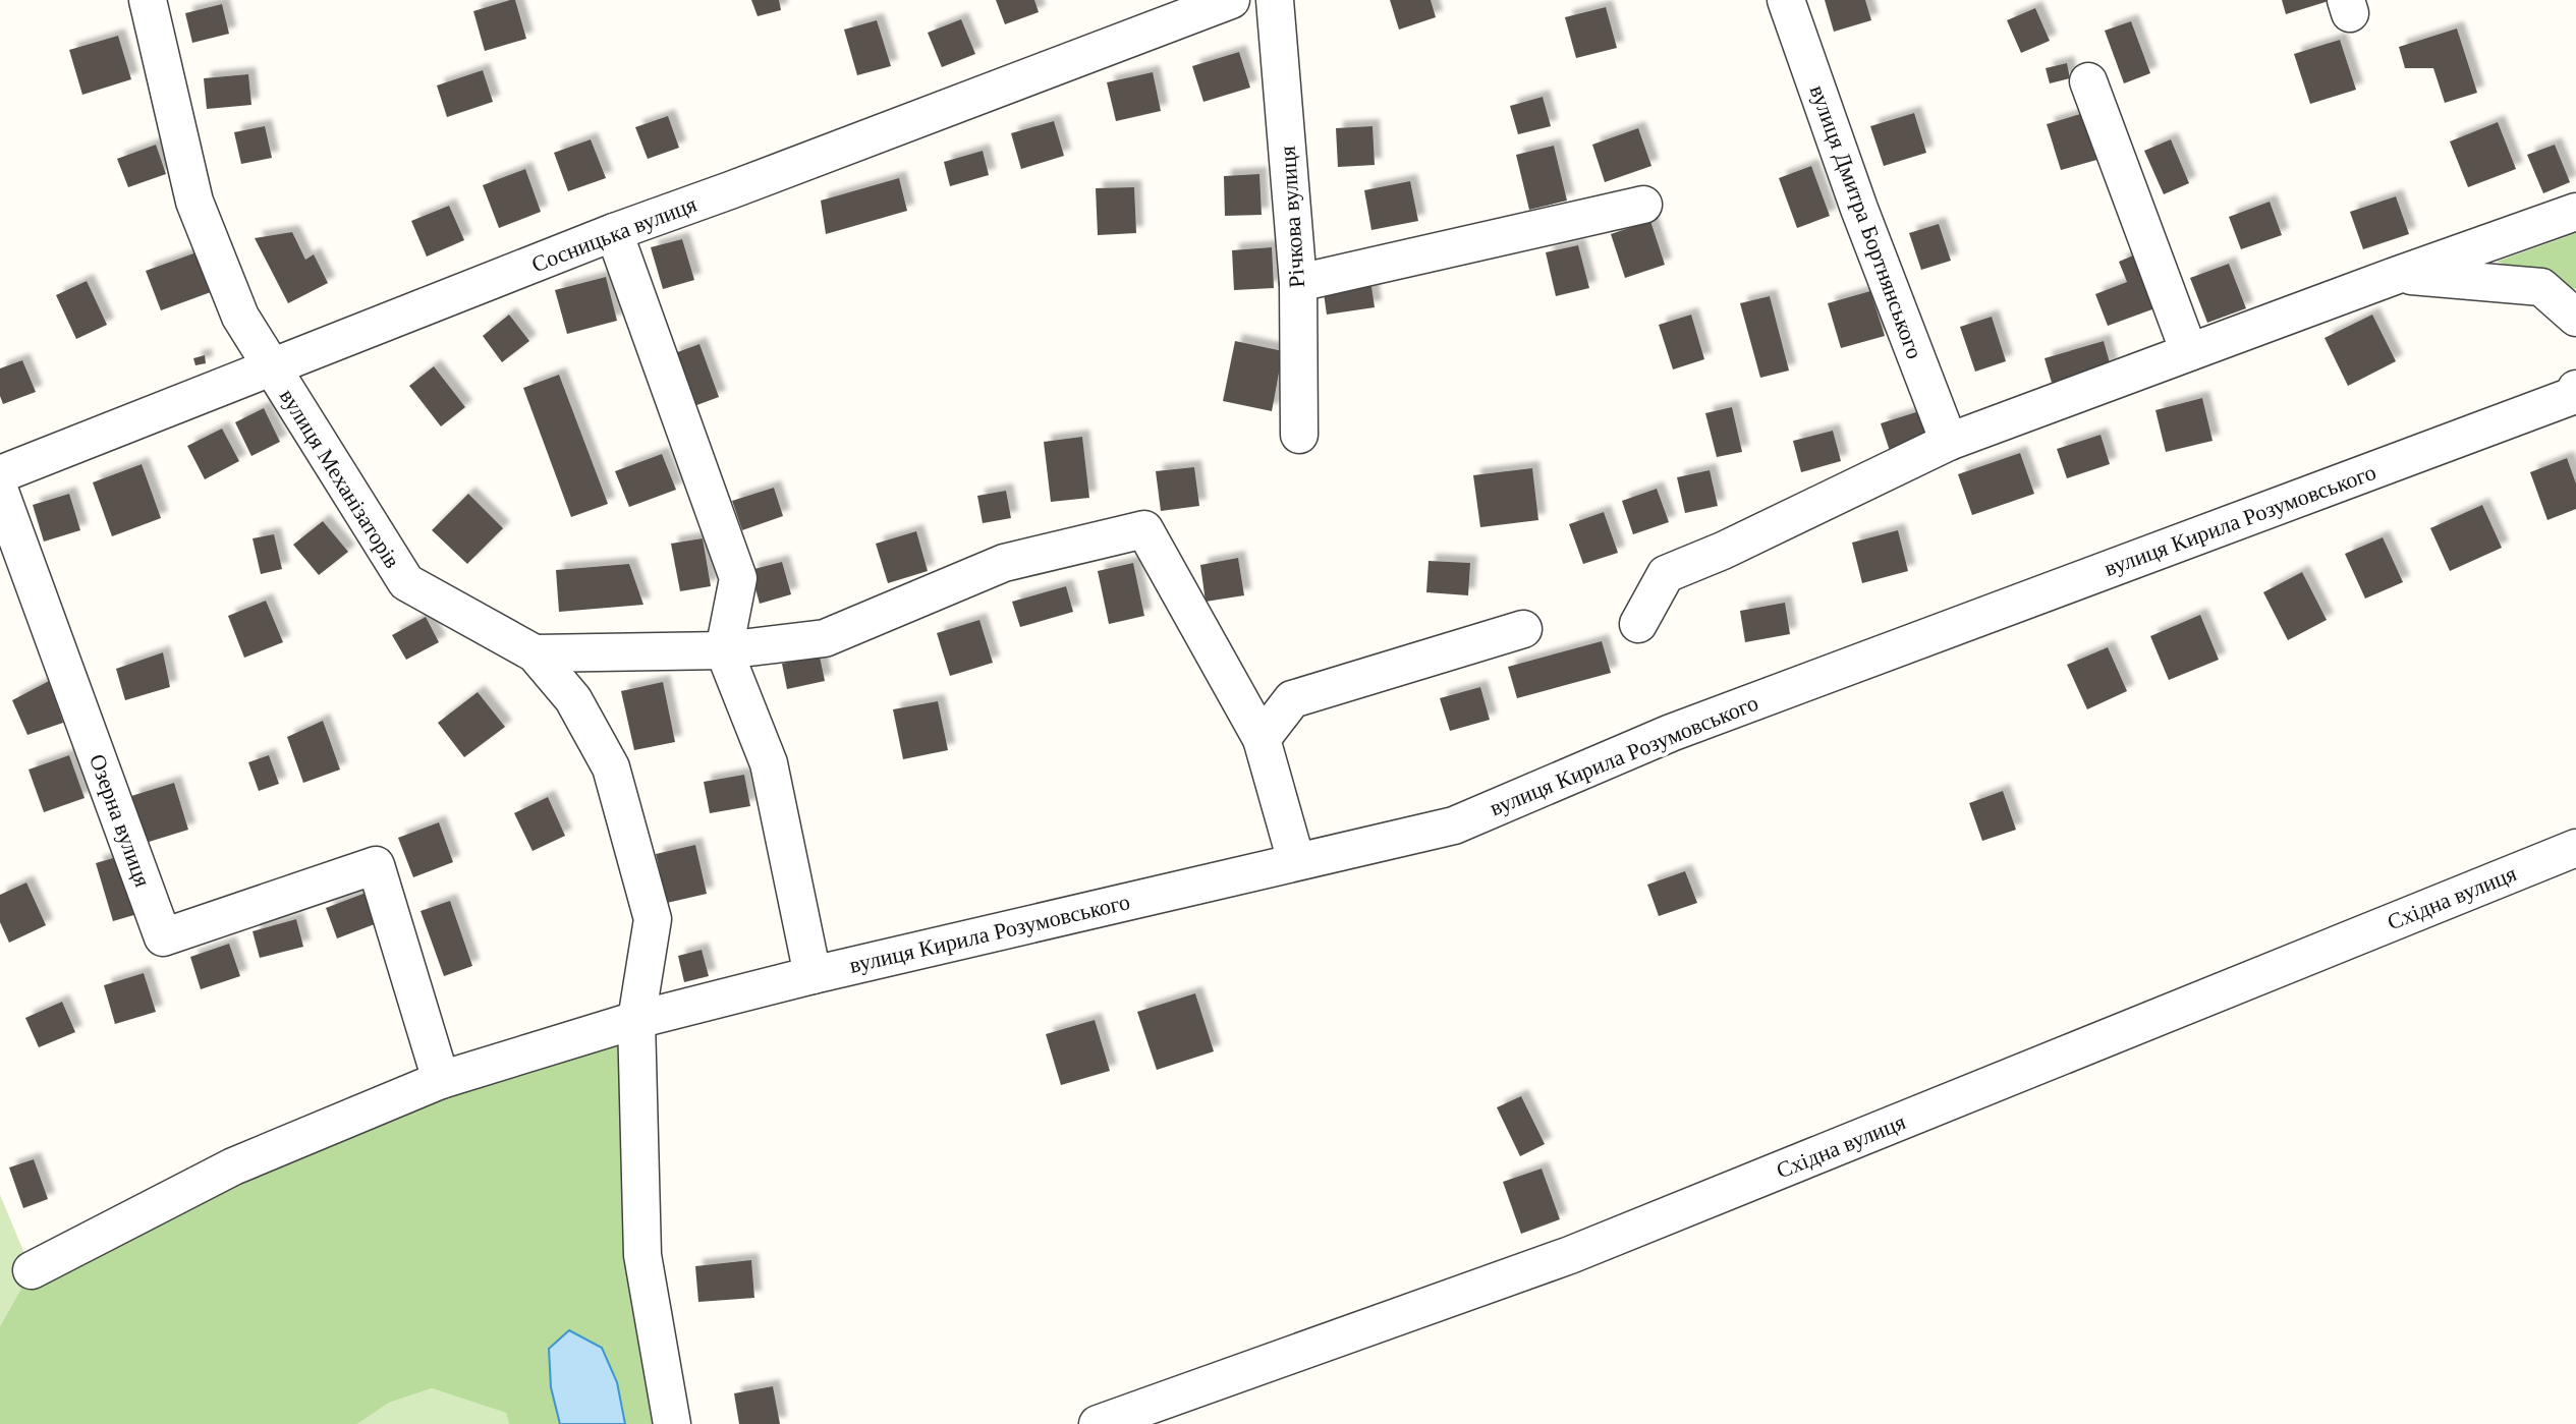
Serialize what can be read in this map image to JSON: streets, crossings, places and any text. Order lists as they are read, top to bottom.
{
  "streets": {
    "street": [
      "Річкова вулиця",
      "вулиця Дмитра Бортнянського",
      "Сосницька вулиця",
      "вулиця Механізаторів",
      "вулиця Кирила Розумовського",
      "Озерна вулиця",
      "Східна вулиця"
    ]
  },
  "crossings": [
    ["Сосницька вулиця", "вулиця Механізаторів"],
    ["вулиця Механізаторів", "вулиця Кирила Розумовського"],
    ["вулиця Кирила Розумовського", "Озерна вулиця"]
  ]
}
